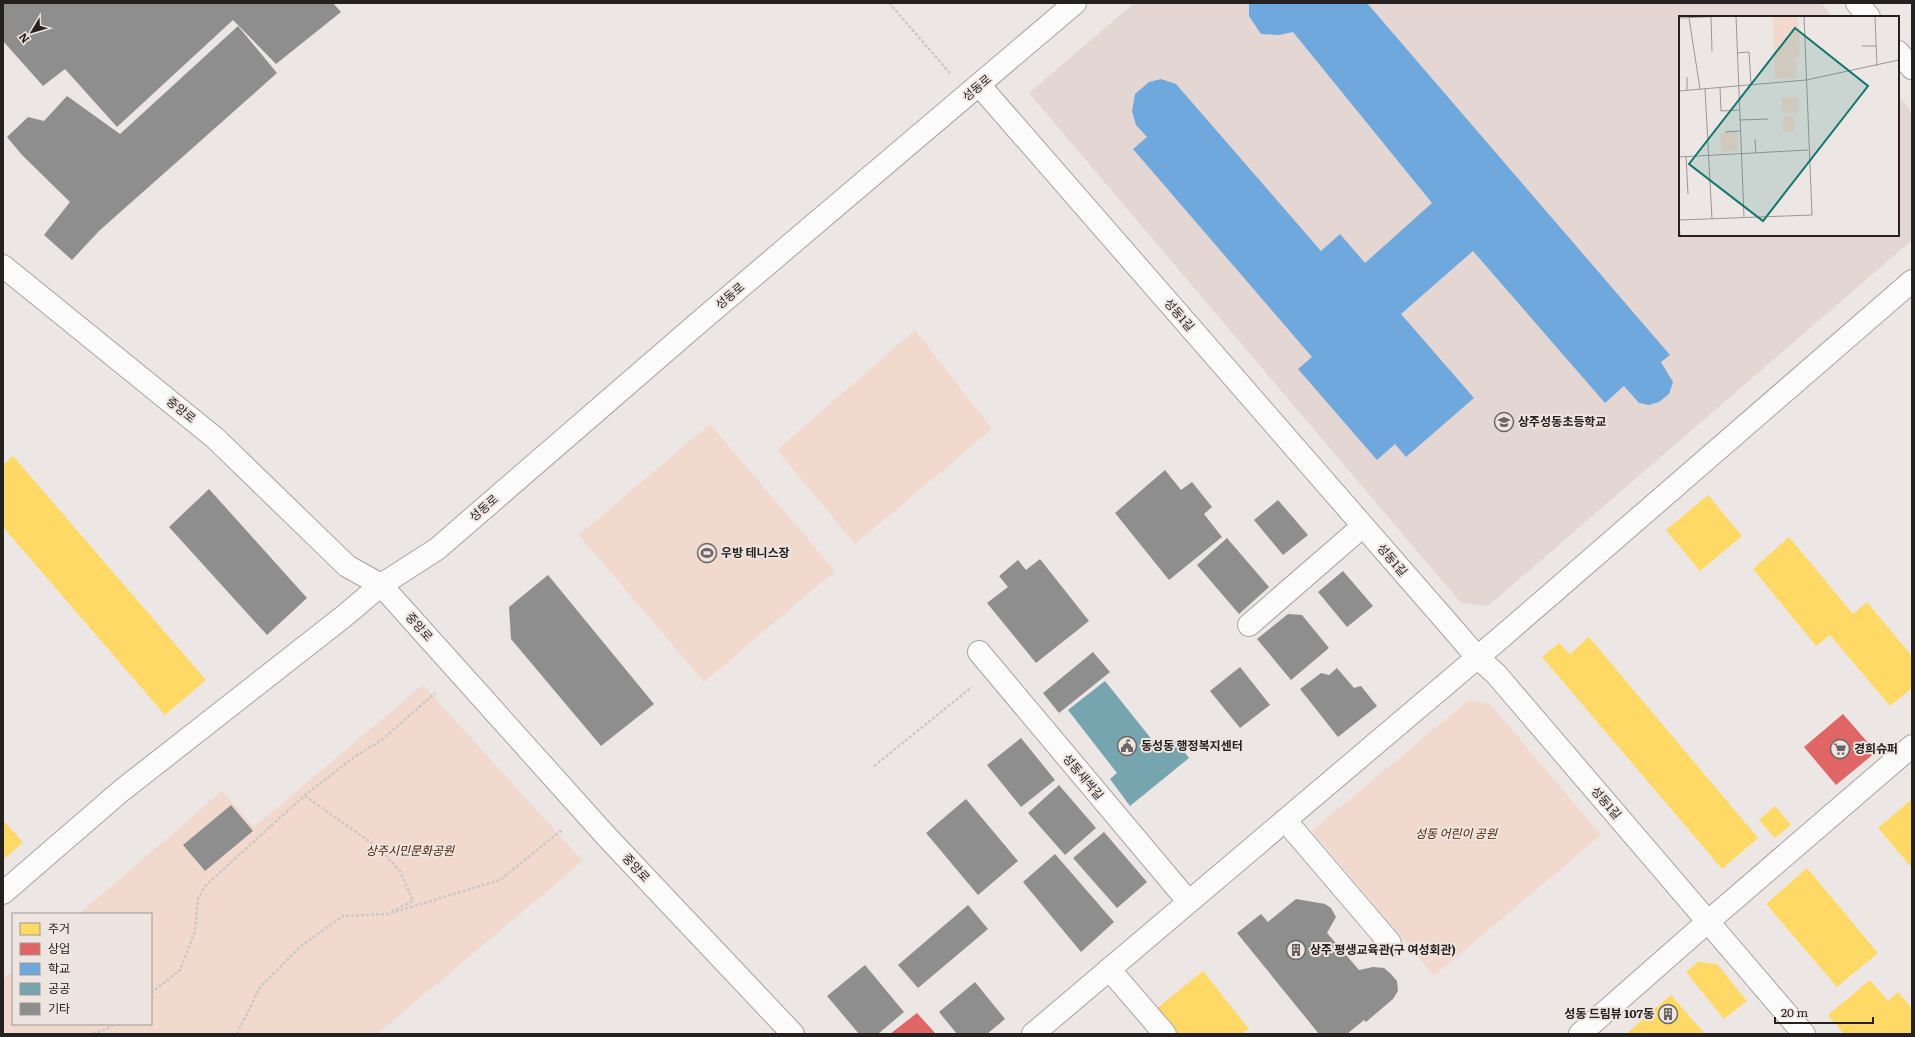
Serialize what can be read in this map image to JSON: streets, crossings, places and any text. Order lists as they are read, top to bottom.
{
  "streets": {
    "street": [
      "성동로",
      "성동1길",
      "중앙로",
      "성동새싹길"
    ]
  },
  "crossings": [
    ["성동로", "성동1길"],
    ["성동로", "중앙로"]
  ],
  "parks": ["성동 어린이 공원", "상주시민문화공원"],
  "places": {
    "school or university": ["상주성동초등학교"],
    "sports": ["우방 테니스장"],
    "public building": ["동성동 행정복지센터"],
    "supermarket": ["경희슈퍼"],
    "building": ["상주 평생교육관(구 여성회관)", "성동 드림뷰 107동"]
  },
  "legend": [
    "주거",
    "상업",
    "학교",
    "공공",
    "기타"
  ],
  "scale_bar": "20 m",
  "north": "bottom left"
}
